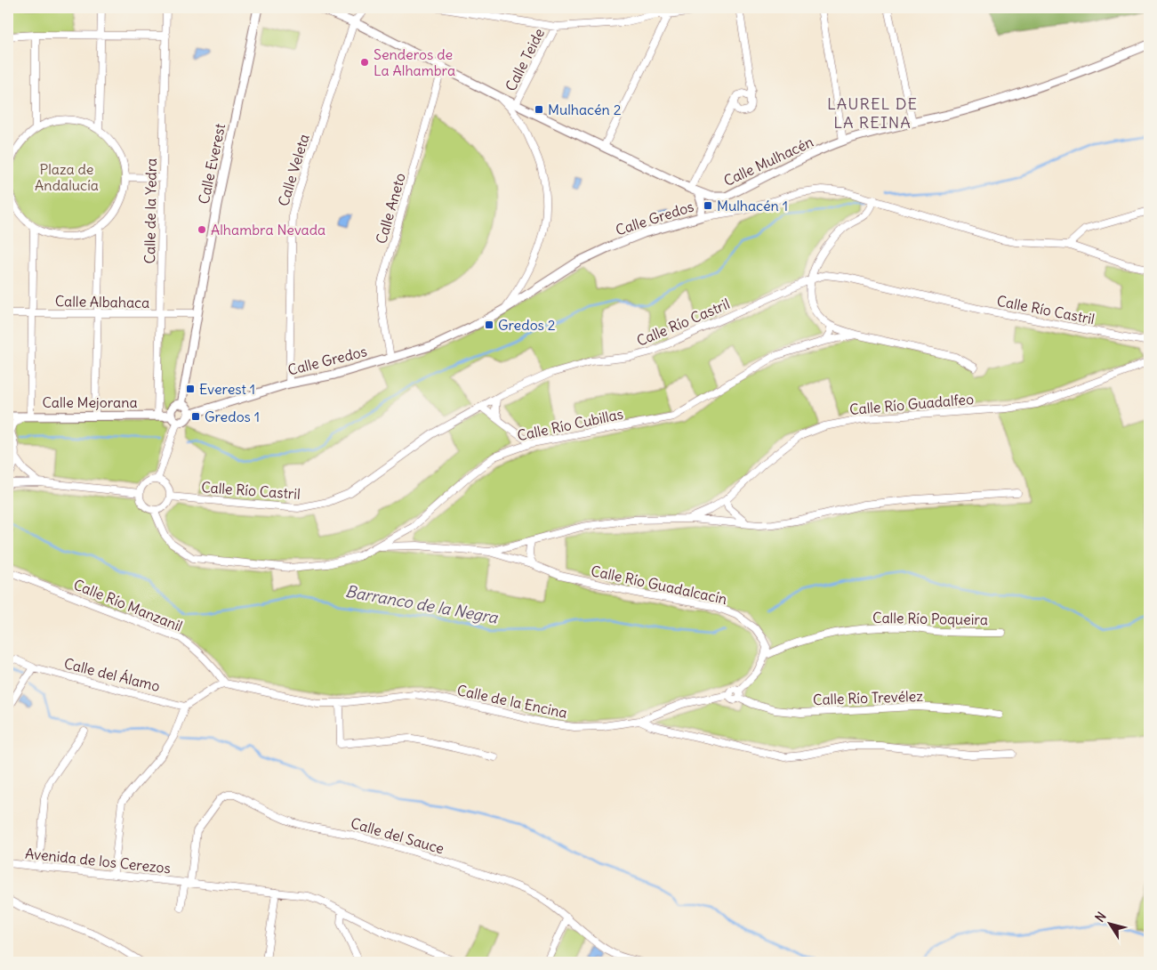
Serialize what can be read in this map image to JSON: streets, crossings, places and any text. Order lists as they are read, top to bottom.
{
  "streets": {
    "street": [
      "Calle Teide",
      "Calle Mulhacén",
      "Calle Everest",
      "Calle Veleta",
      "Calle Aneto",
      "Calle de la Yedra",
      "Calle Gredos",
      "Calle Albahaca",
      "Calle Río Castril",
      "Calle Mejorana",
      "Calle Río Guadalfeo",
      "Calle Río Cubillas",
      "Calle Río Guadalcacín",
      "Calle Río Manzanil",
      "Calle Río Poqueira",
      "Calle del Álamo",
      "Calle Río Trevélez",
      "Calle de la Encina",
      "Calle del Sauce",
      "Avenida de los Cerezos"
    ]
  },
  "crossings": [
    ["Calle Teide", "Calle Mulhacén"],
    ["Calle Mulhacén", "Calle Veleta"],
    ["Calle Mulhacén", "Calle Aneto"],
    ["Calle Everest", "Calle Gredos"],
    ["Calle Everest", "Calle Albahaca"],
    ["Calle Everest", "Calle Mejorana"],
    ["Calle Veleta", "Calle Gredos"],
    ["Calle Aneto", "Calle Gredos"],
    ["Calle de la Yedra", "Calle Albahaca"],
    ["Calle de la Yedra", "Calle Mejorana"],
    ["Calle Gredos", "Calle Mejorana"],
    ["Calle Río Castril", "Calle Río Cubillas"],
    ["Calle Río Guadalfeo", "Calle Río Guadalcacín"],
    ["Calle Río Cubillas", "Calle Río Guadalcacín"],
    ["Calle Río Guadalcacín", "Calle Río Poqueira"],
    ["Calle Río Manzanil", "Calle de la Encina"],
    ["Calle Río Trevélez", "Calle de la Encina"],
    ["Calle del Sauce", "Avenida de los Cerezos"]
  ],
  "districts": ["LAUREL DE LA REINA"],
  "water": ["Barranco de la Negra"],
  "parks": ["Plaza de Andalucía"],
  "places": {
    "other": ["Senderos de La Alhambra", "Alhambra Nevada"],
    "transit": [
      "Mulhacén 2",
      "Mulhacén 1",
      "Gredos 2",
      "Everest 1",
      "Gredos 1"
    ]
  },
  "north": "top left"
}
